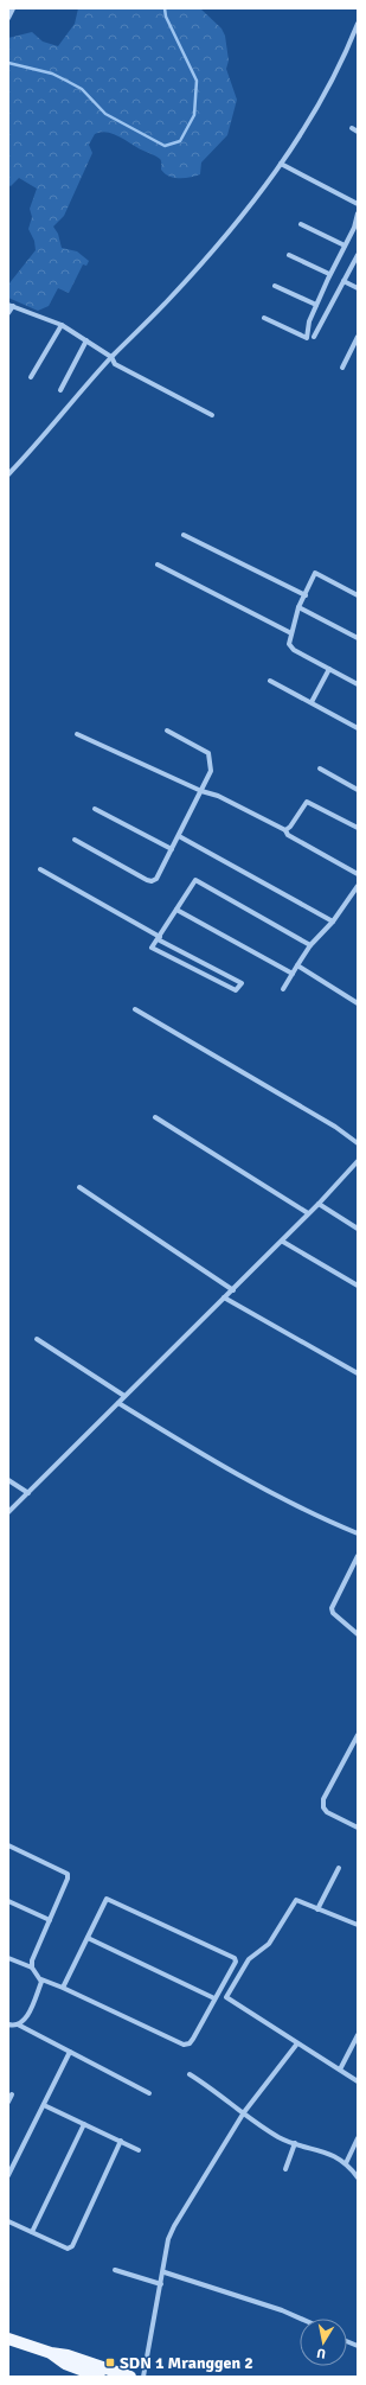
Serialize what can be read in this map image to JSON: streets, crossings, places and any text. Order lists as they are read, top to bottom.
{
  "places": {
    "transit": ["SDN 1 Mranggen 2"]
  },
  "north": "bottom"
}
